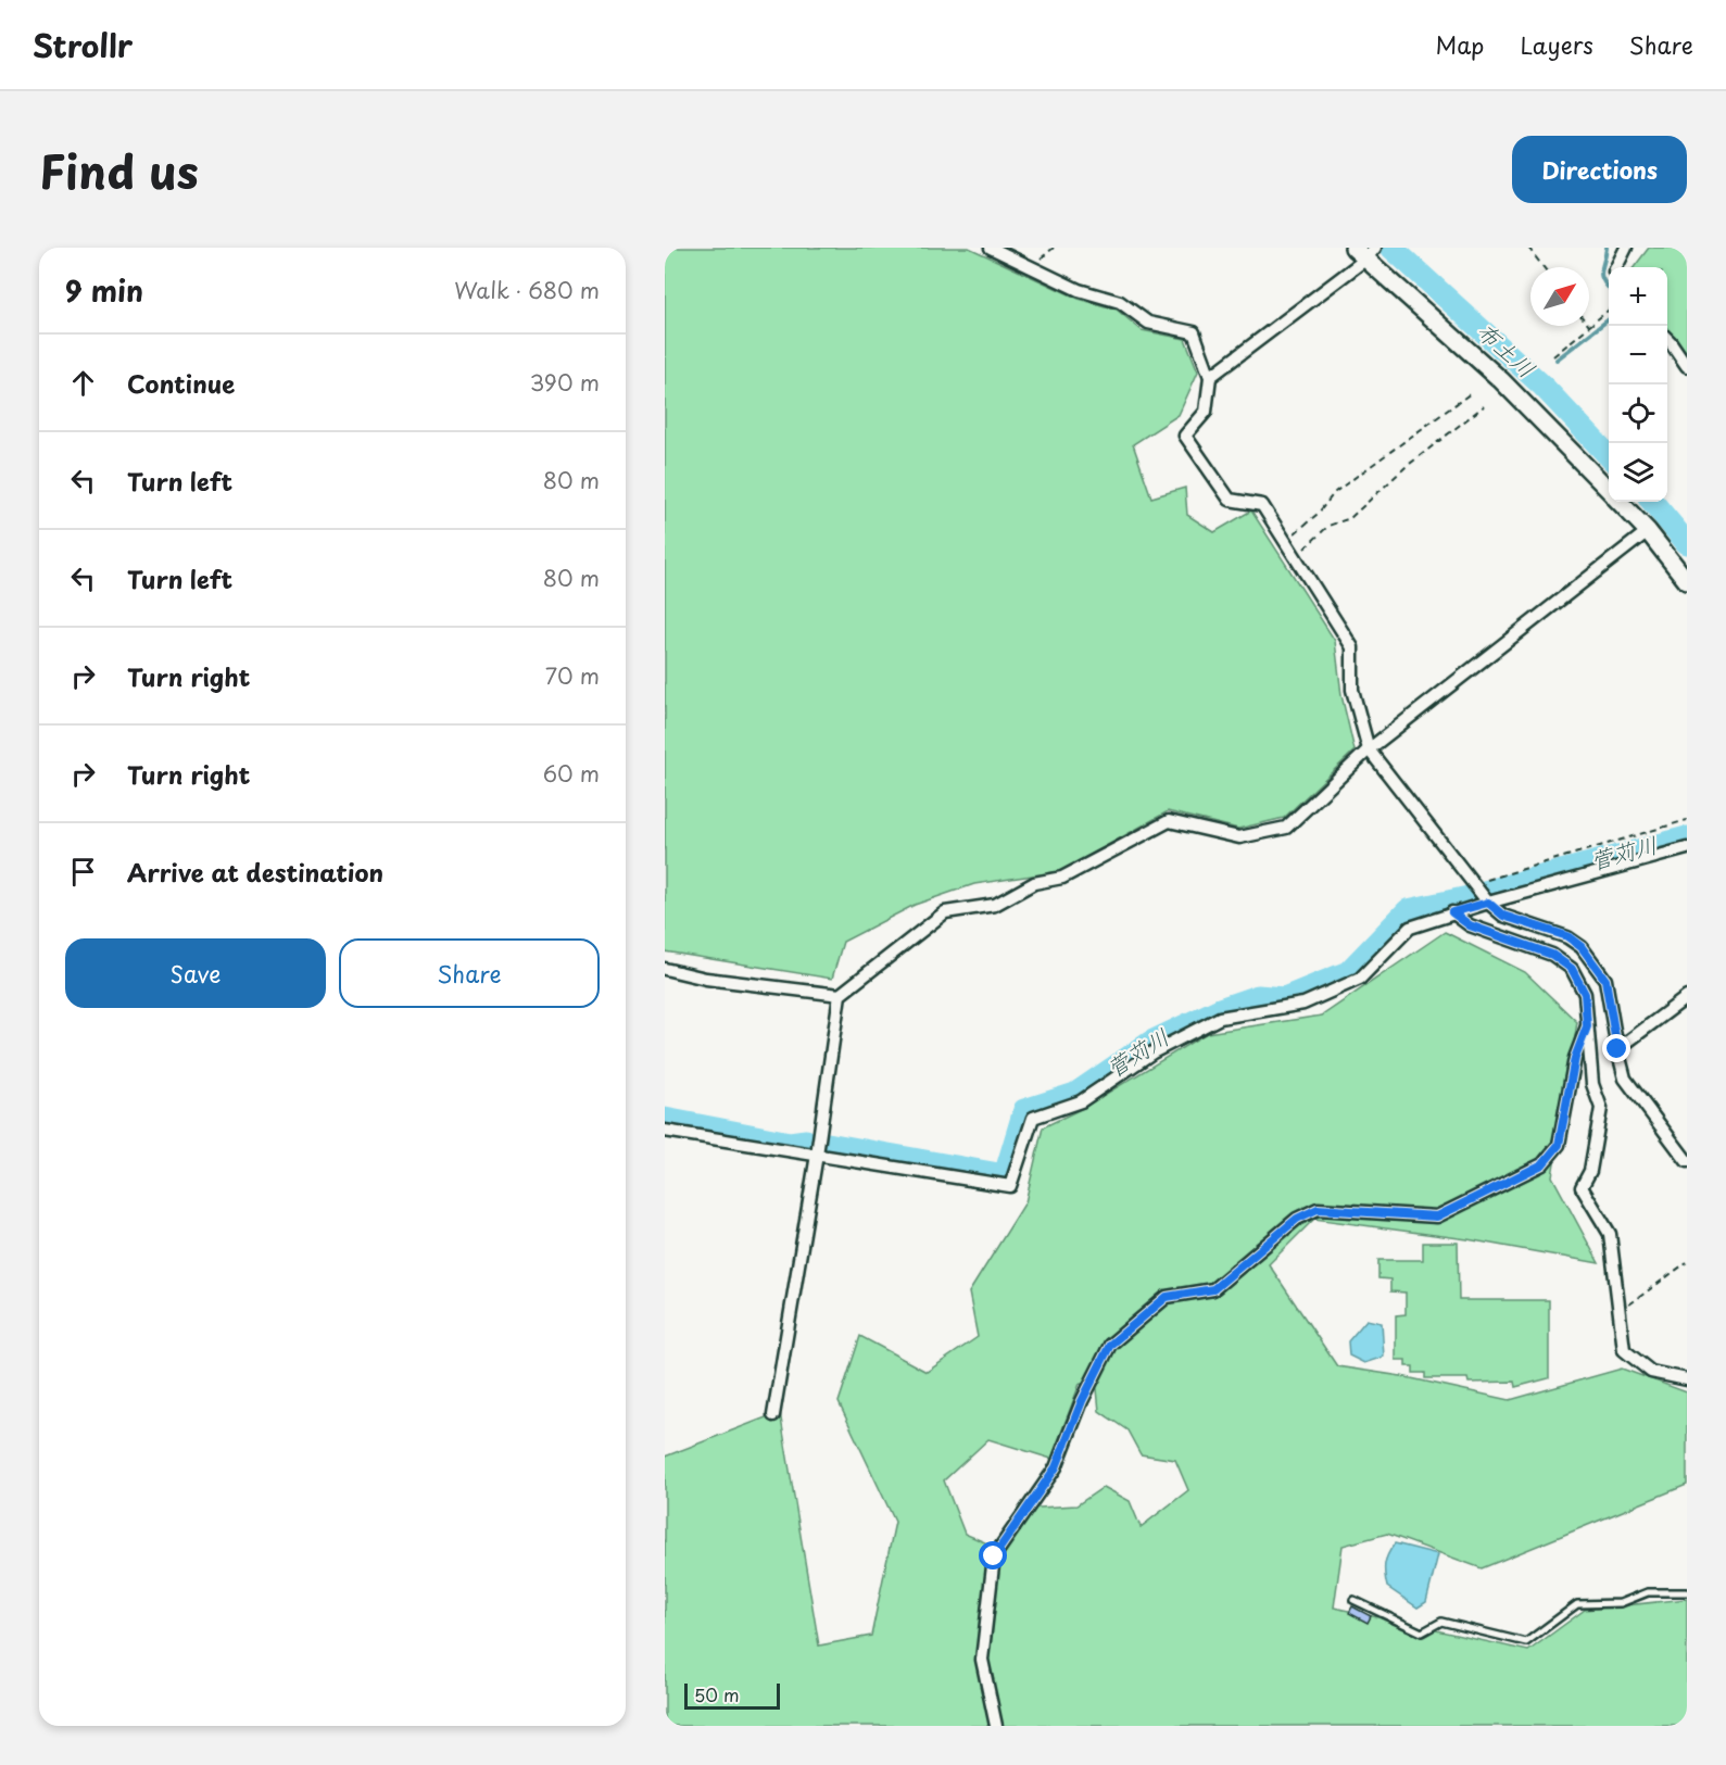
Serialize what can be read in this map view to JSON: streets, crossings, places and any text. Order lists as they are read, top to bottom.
{
  "water": ["布土川", "菅苅川"],
  "scale_bar": "50 m",
  "north": "top right",
  "page": {
    "header": "Strollr",
    "nav": ["Map", "Layers", "Share"],
    "title": "Find us",
    "buttons": [
      "Directions",
      ["Save", "Share"]
    ],
    "heading": ["9 min", "Walk · 680 m"],
    "map_buttons": ["+", "−"],
    "list": [
      ["Continue", "390 m"],
      ["Turn left", "80 m"],
      ["Turn left", "80 m"],
      ["Turn right", "70 m"],
      ["Turn right", "60 m"],
      "Arrive at destination"
    ],
    "scale": "50 m"
  }
}
